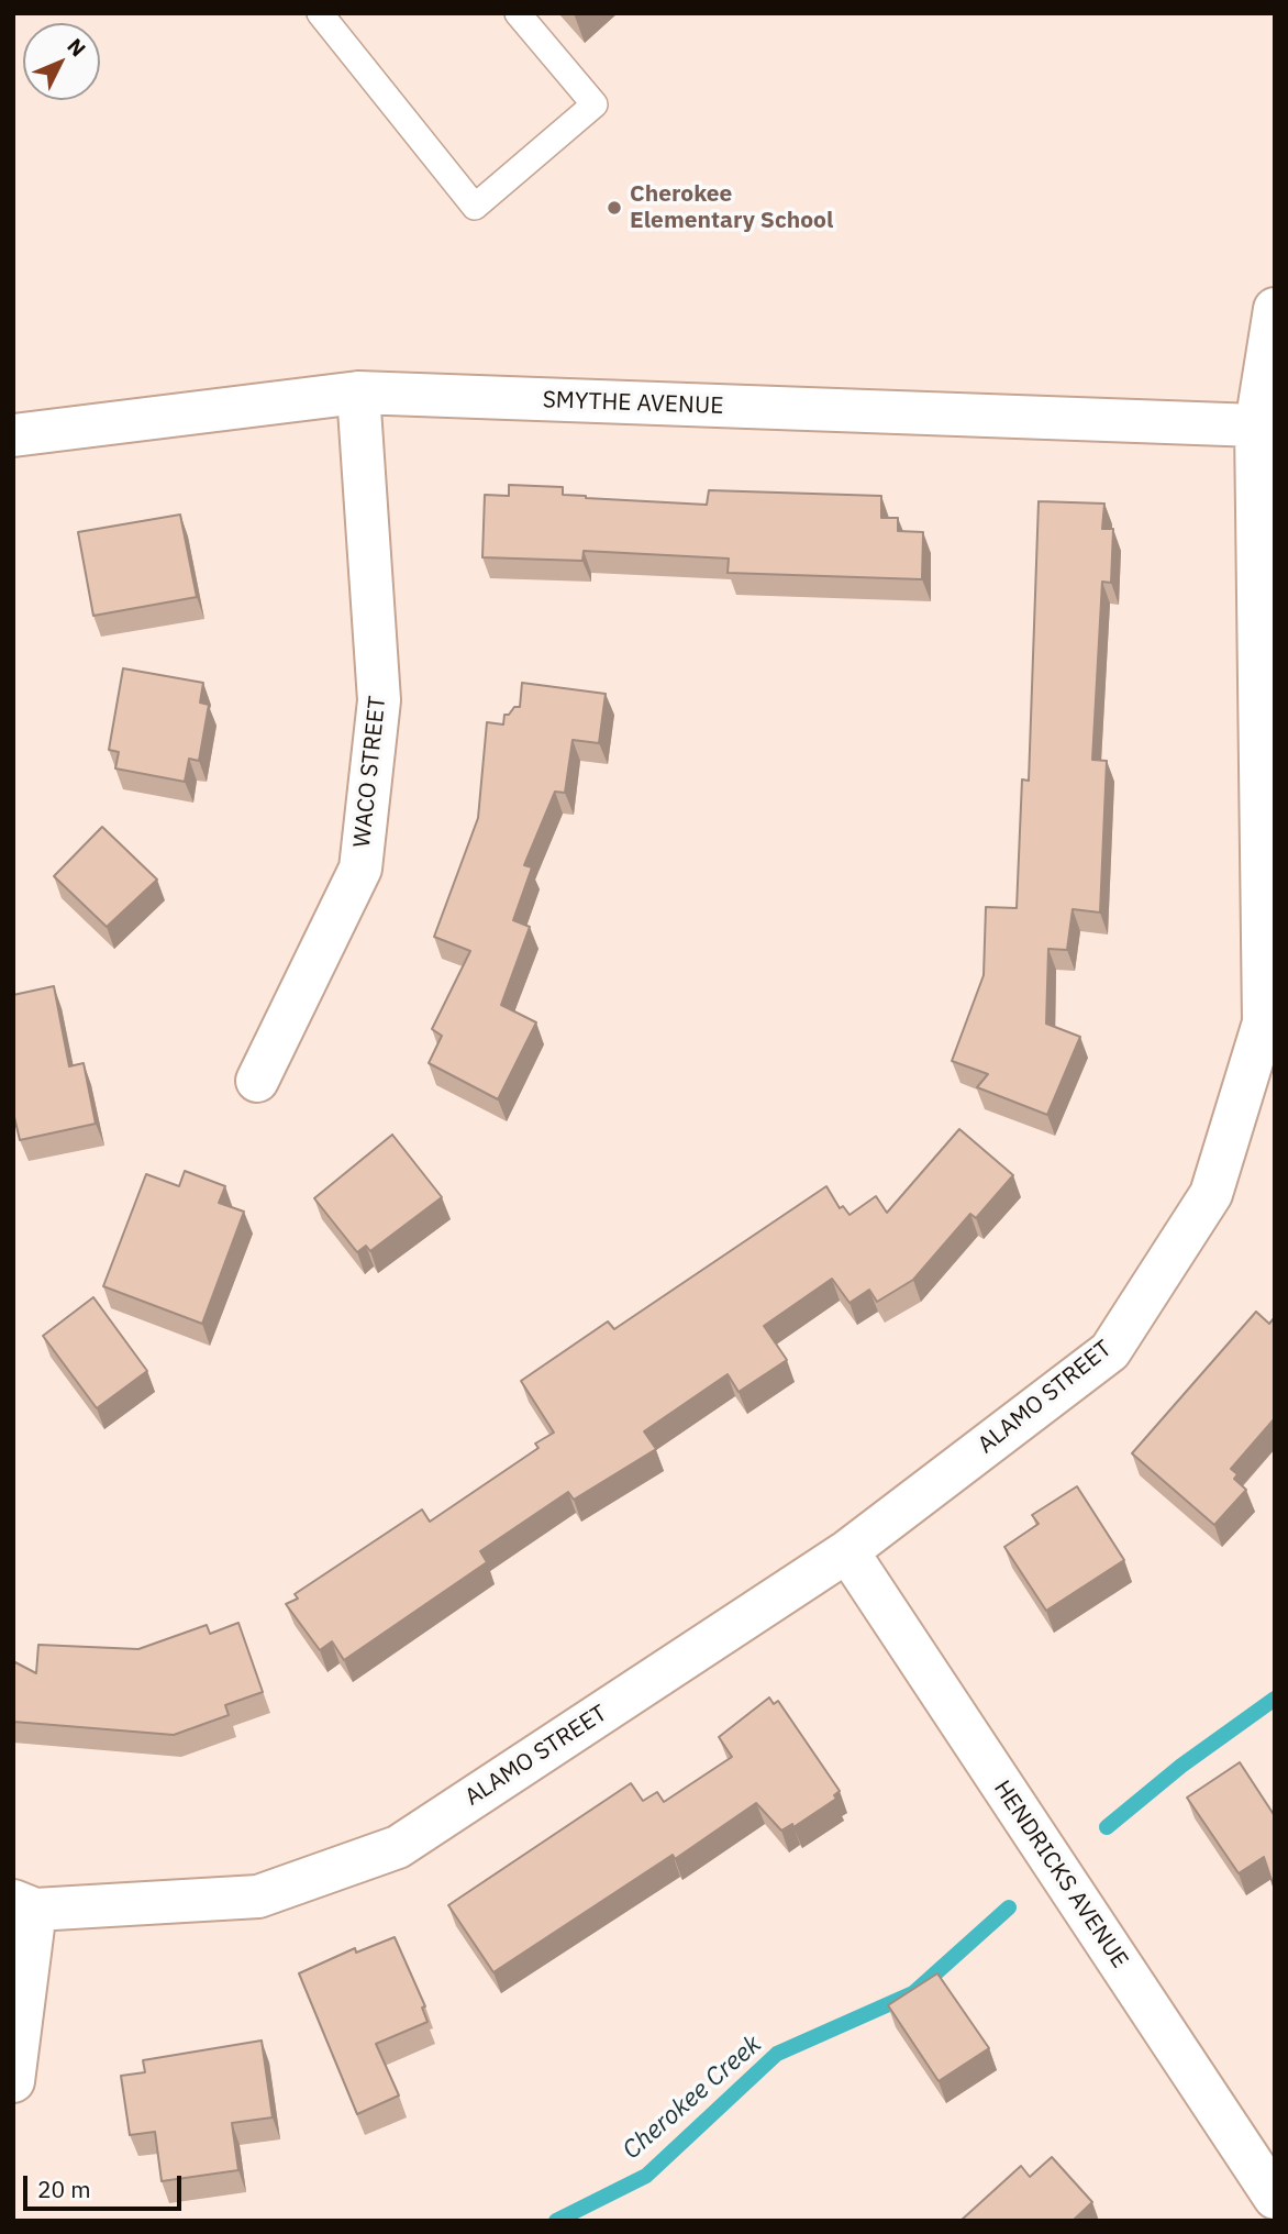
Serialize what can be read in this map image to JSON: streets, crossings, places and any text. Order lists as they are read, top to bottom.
{
  "streets": {
    "street": [
      "SMYTHE AVENUE",
      "WACO STREET",
      "ALAMO STREET",
      "HENDRICKS AVENUE"
    ]
  },
  "crossings": [
    ["SMYTHE AVENUE", "WACO STREET"],
    ["SMYTHE AVENUE", "ALAMO STREET"],
    ["ALAMO STREET", "HENDRICKS AVENUE"]
  ],
  "water": ["Cherokee Creek"],
  "places": ["Cherokee Elementary School"],
  "scale_bar": "20 m",
  "north": "top right"
}
